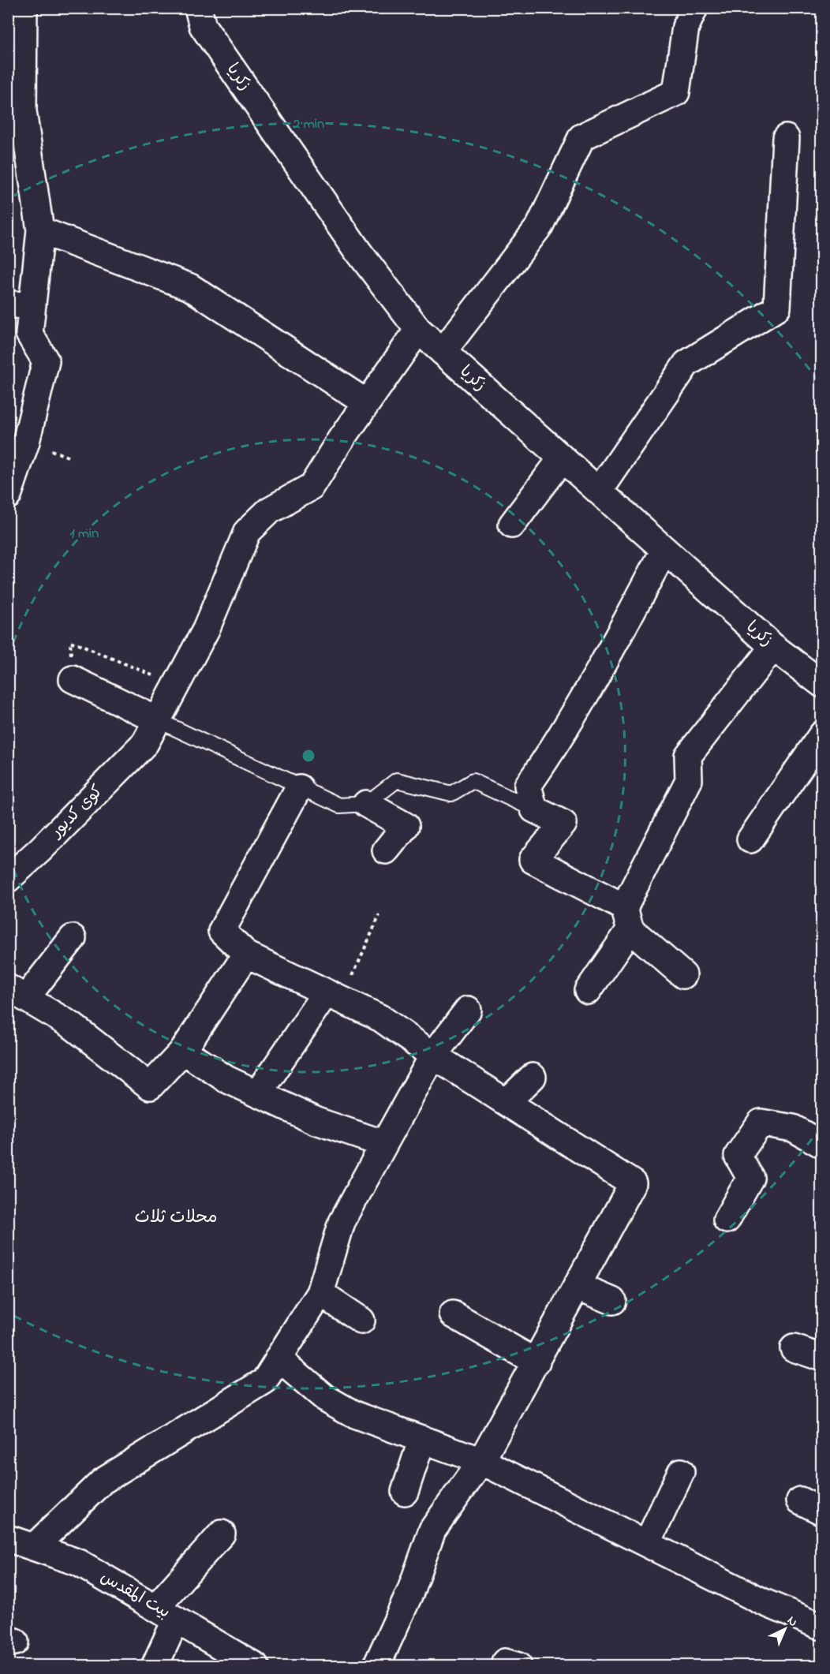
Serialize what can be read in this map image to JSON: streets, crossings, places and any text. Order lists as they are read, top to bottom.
{
  "streets": {
    "street": ["زکریا", "کوی کدیور", "بیت المقدس"]
  },
  "crossings": [
    ["زکریا", "کوی کدیور"]
  ],
  "districts": ["محلات ثلاث"],
  "north": "top right",
  "rings": ["2 min", "1 min"]
}
